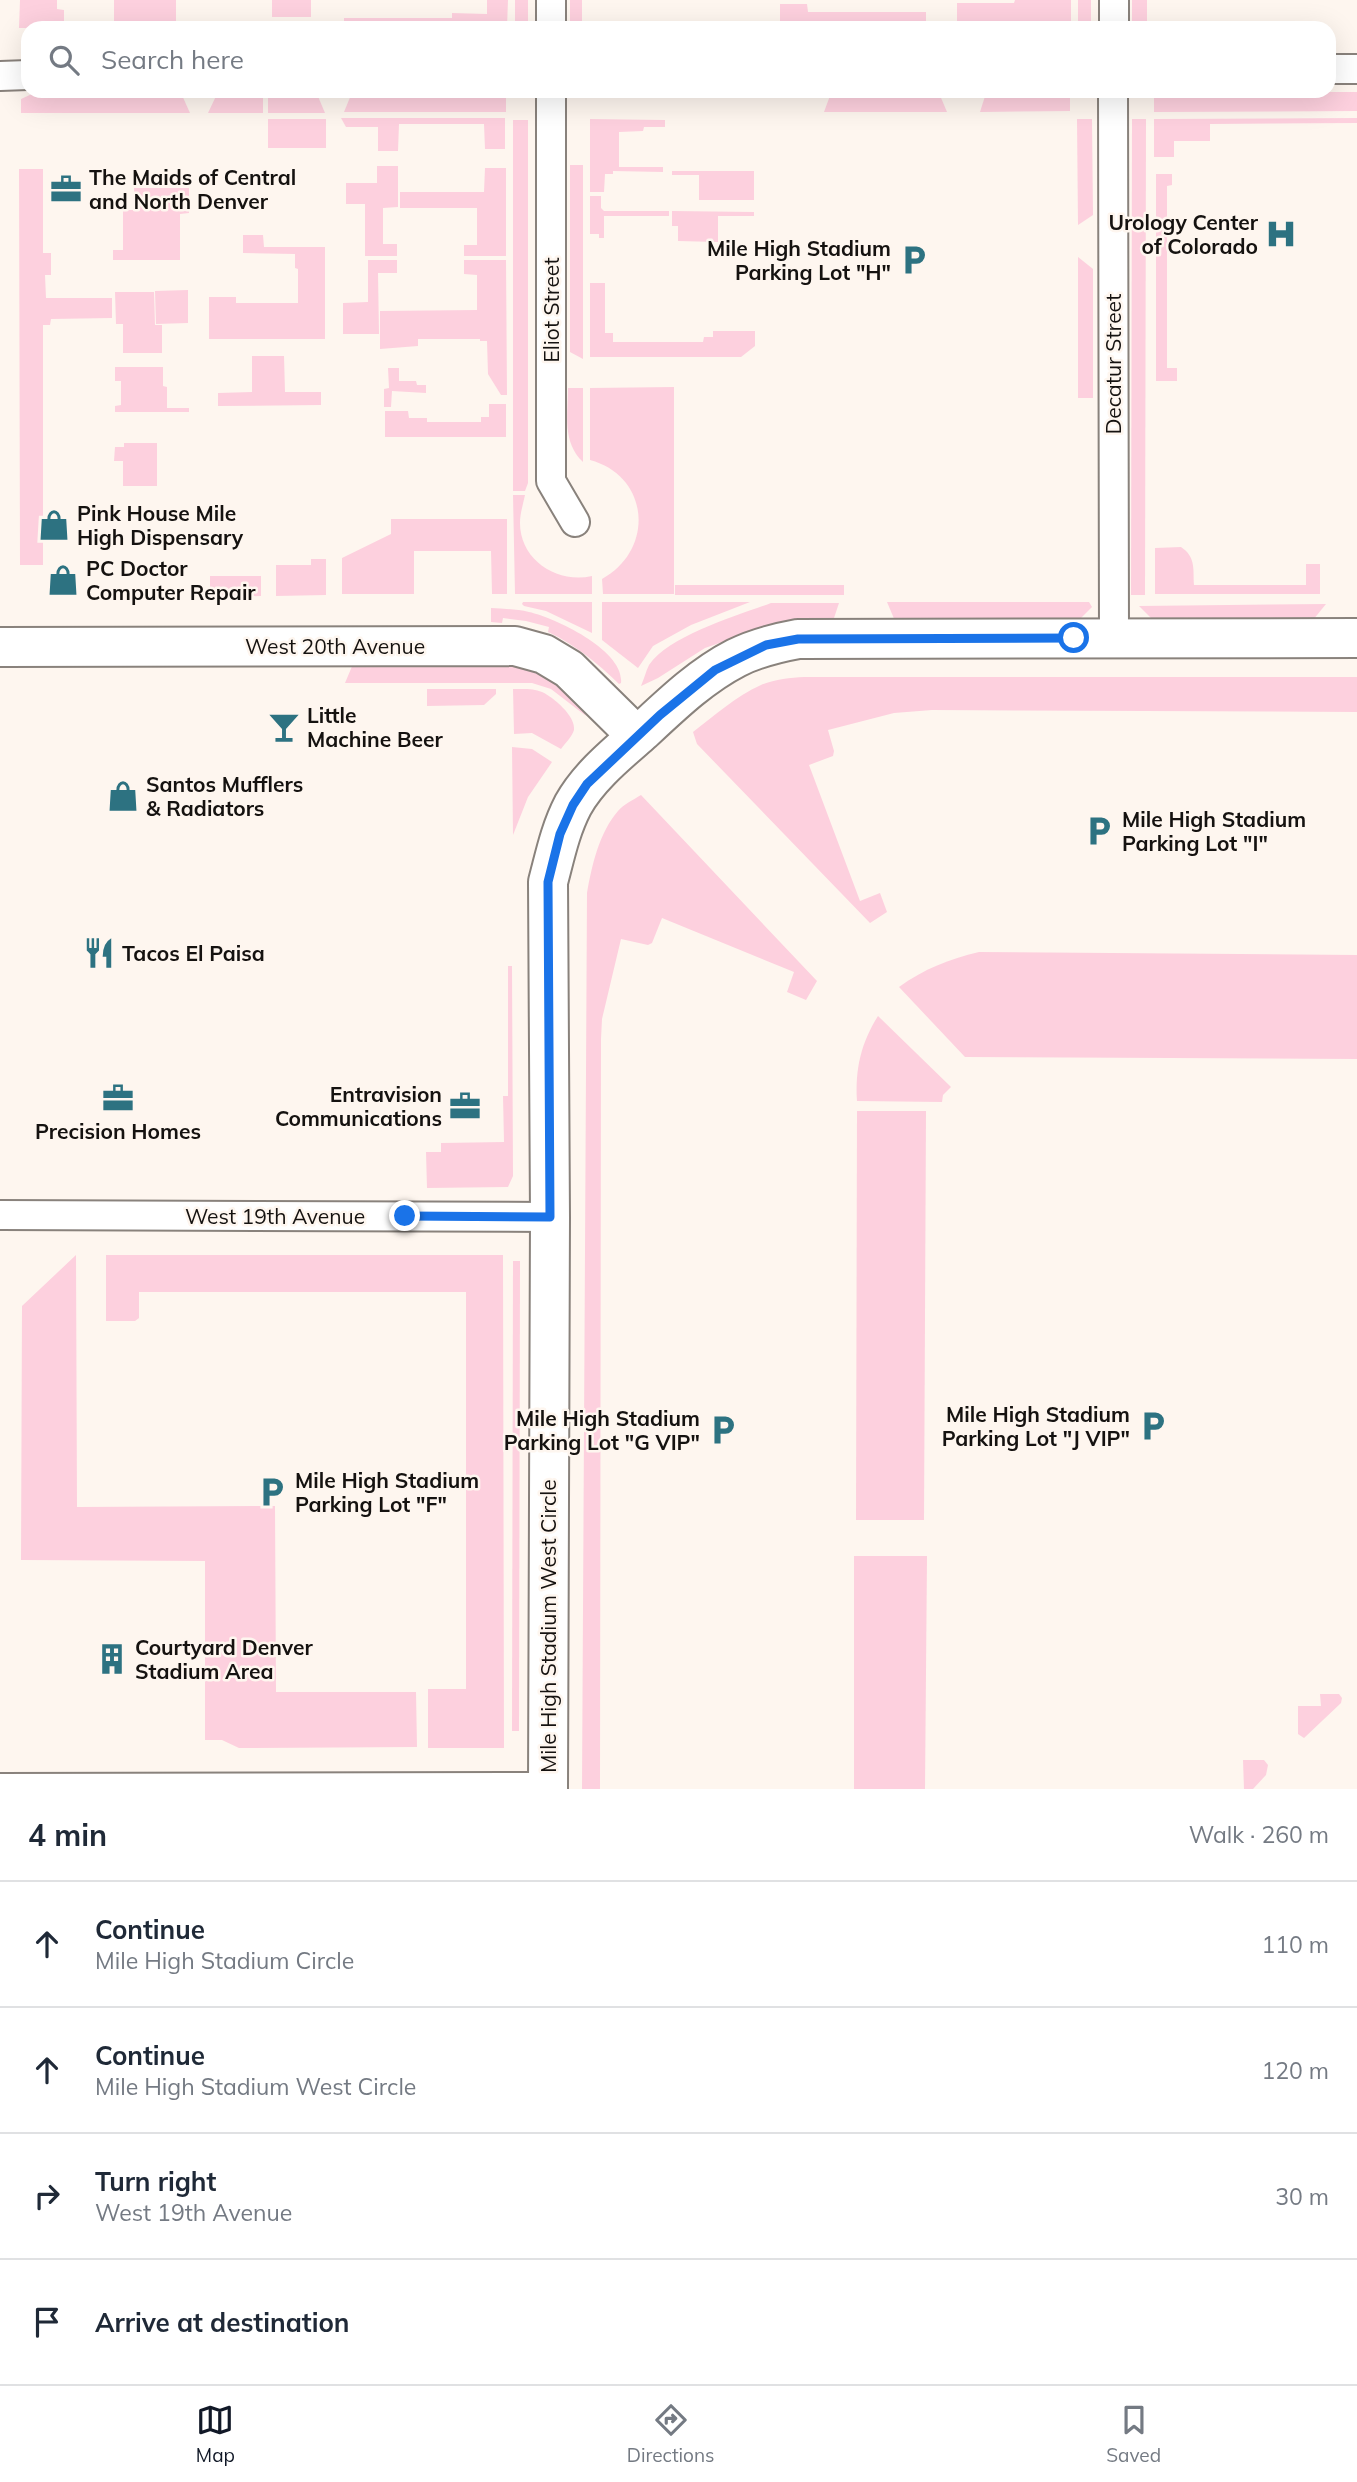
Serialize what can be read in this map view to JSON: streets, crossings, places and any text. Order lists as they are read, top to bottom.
{
  "streets": {
    "street": [
      "Eliot Street",
      "Decatur Street",
      "West 20th Avenue",
      "West 19th Avenue",
      "Mile High Stadium West Circle"
    ]
  },
  "crossings": [
    ["Decatur Street", "Mile High Stadium West Circle"],
    ["West 20th Avenue", "Mile High Stadium West Circle"],
    ["West 19th Avenue", "Mile High Stadium West Circle"]
  ],
  "places": {
    "office": ["The Maids of Central and North Denver", "Precision Homes", "Entravision Communications"],
    "hospital": ["Urology Center of Colorado"],
    "parking": [
      "Mile High Stadium Parking Lot \"H\"",
      "Mile High Stadium Parking Lot \"I\"",
      "Mile High Stadium Parking Lot \"J VIP\"",
      "Mile High Stadium Parking Lot \"G VIP\"",
      "Mile High Stadium Parking Lot \"F\""
    ],
    "shop": ["Pink House Mile High Dispensary", "PC Doctor Computer Repair", "Santos Mufflers & Radiators"],
    "bar": ["Little Machine Beer"],
    "restaurant": ["Tacos El Paisa"],
    "building": ["Courtyard Denver Stadium Area"]
  },
  "page": {
    "search": "Search here",
    "heading": ["4 min", "Walk · 260 m"],
    "list": [
      ["Continue", "Mile High Stadium Circle", "110 m"],
      ["Continue", "Mile High Stadium West Circle", "120 m"],
      ["Turn right", "West 19th Avenue", "30 m"],
      "Arrive at destination"
    ],
    "nav": ["Map", "Directions", "Saved"]
  }
}
